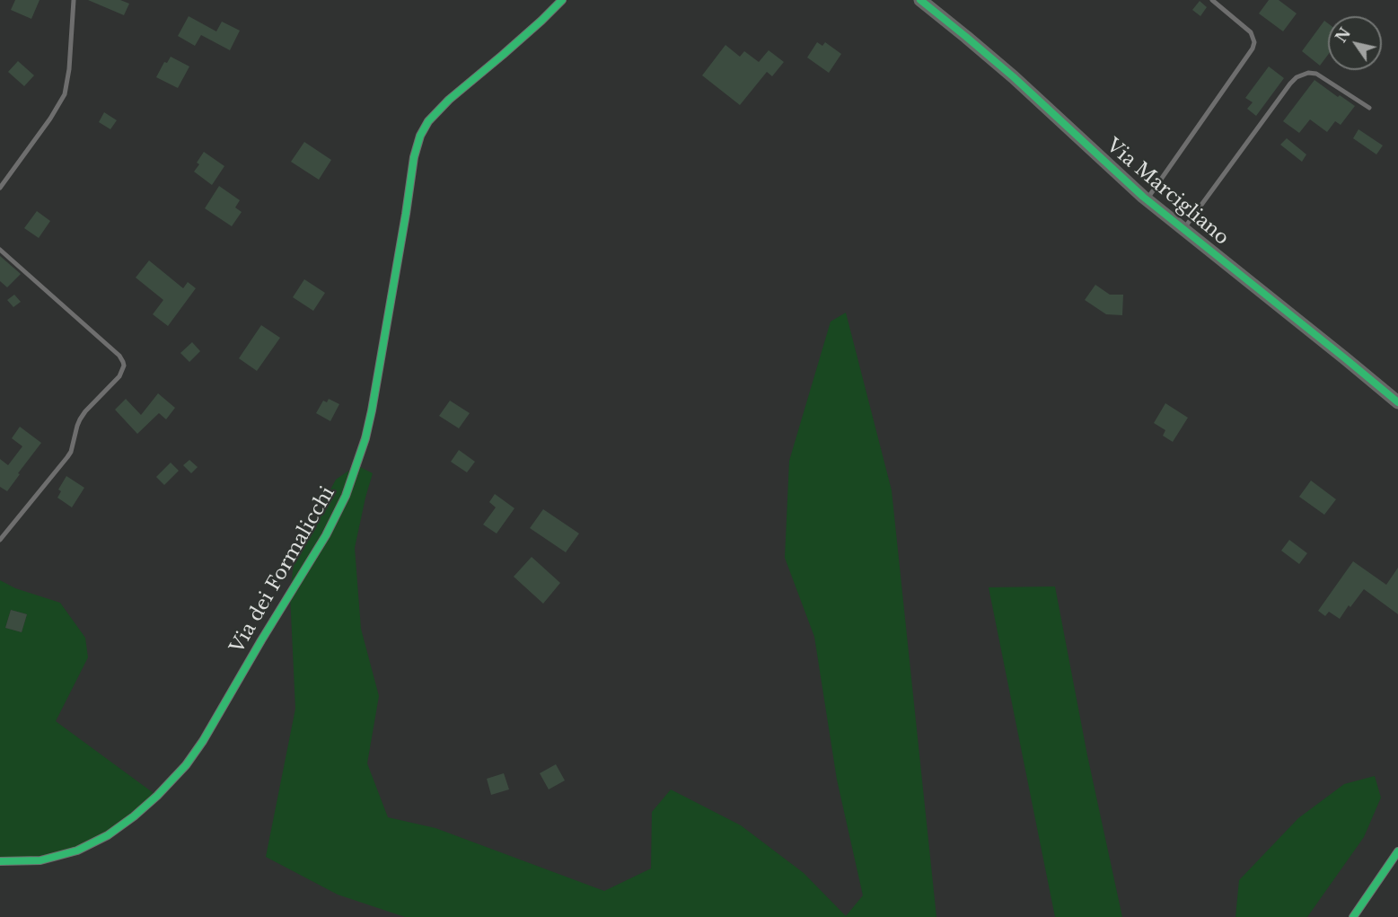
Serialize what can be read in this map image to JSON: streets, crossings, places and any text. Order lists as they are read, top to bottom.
{
  "streets": {
    "street": ["Via Marcigliano", "Via dei Formalicchi"]
  },
  "north": "top left"
}
